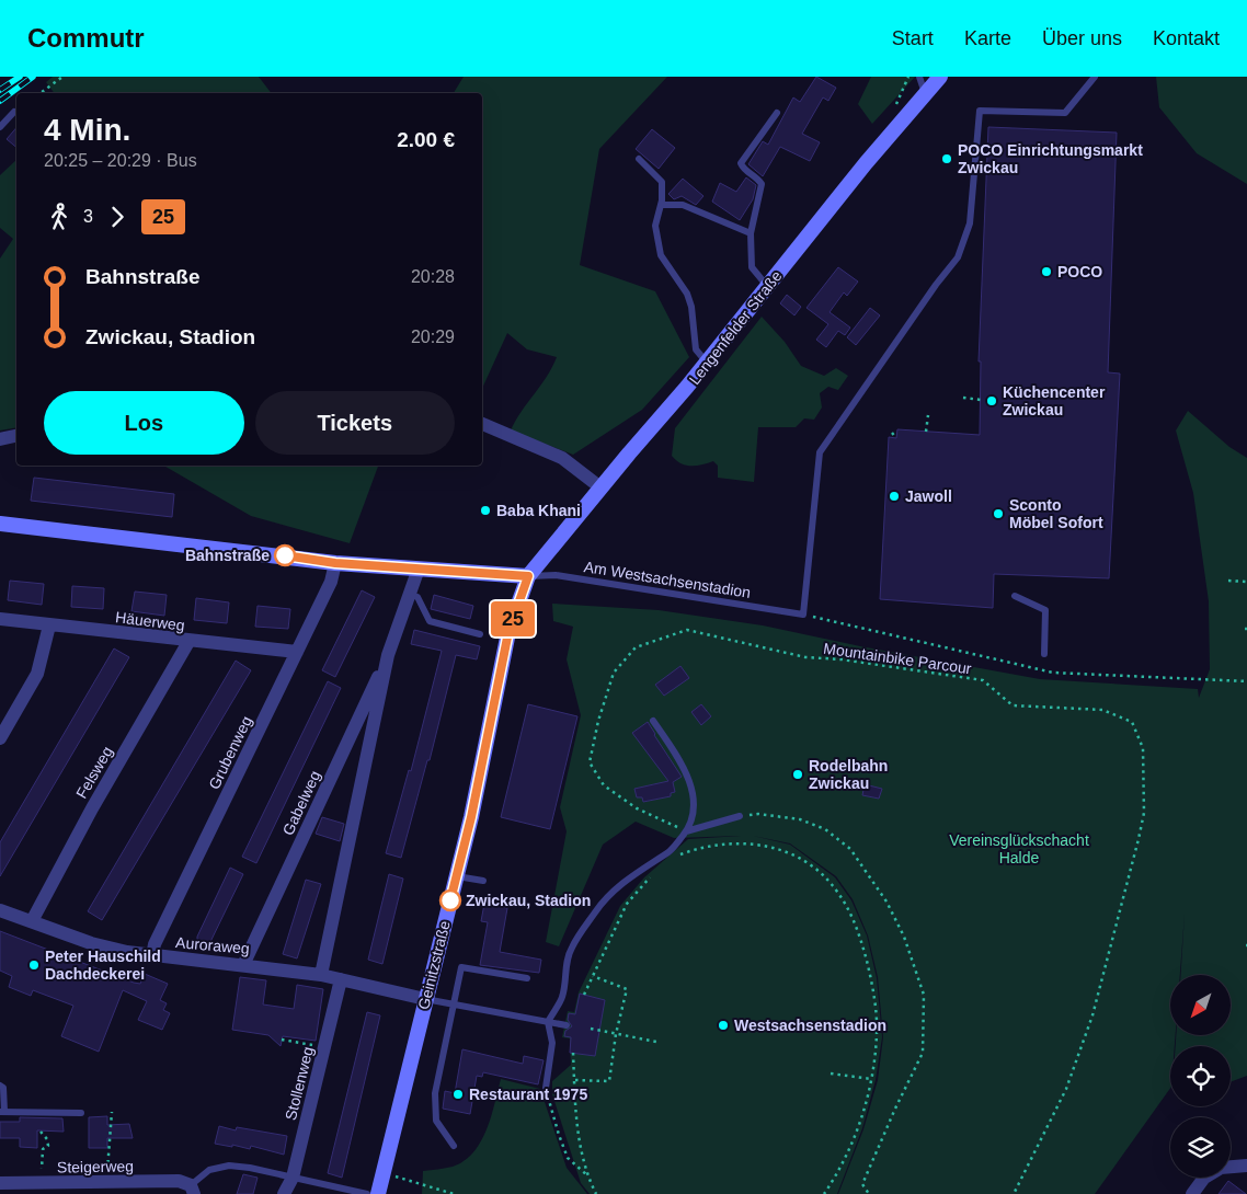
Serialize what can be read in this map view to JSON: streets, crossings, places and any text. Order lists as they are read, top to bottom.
{
  "streets": {
    "main road": ["Lengenfelder Straße", "Geinitzstraße"],
    "street": [
      "Häuerweg",
      "Grubenweg",
      "Felsweg",
      "Gabelweg",
      "Auroraweg",
      "Stollenweg",
      "Steigerweg"
    ],
    "lane": ["Am Westsachsenstadion"],
    "path": ["Mountainbike Parcour"]
  },
  "crossings": [
    ["Lengenfelder Straße", "Am Westsachsenstadion"],
    ["Lengenfelder Straße", "Geinitzstraße"],
    ["Am Westsachsenstadion", "Geinitzstraße"],
    ["Häuerweg", "Grubenweg"],
    ["Häuerweg", "Felsweg"],
    ["Grubenweg", "Auroraweg"],
    ["Felsweg", "Auroraweg"],
    ["Gabelweg", "Auroraweg"],
    ["Auroraweg", "Geinitzstraße"],
    ["Auroraweg", "Stollenweg"],
    ["Stollenweg", "Steigerweg"]
  ],
  "parks": ["Vereinsglückschacht Halde"],
  "places": [
    "POCO Einrichtungsmarkt Zwickau",
    "POCO",
    "Küchencenter Zwickau",
    "Jawoll",
    "Baba Khani",
    "Sconto Möbel Sofort",
    "Bahnstraße",
    "Rodelbahn Zwickau",
    "Zwickau, Stadion",
    "Peter Hauschild Dachdeckerei",
    "Westsachsenstadion",
    "Restaurant 1975"
  ],
  "lines": ["bus line 25"],
  "north": "bottom left",
  "page": {
    "header": "Commutr",
    "nav": [
      "Start",
      "Karte",
      "Über uns",
      "Kontakt"
    ],
    "on_map": "25",
    "heading": ["4 Min.", "20:25 – 20:29 · Bus", "2.00 €"],
    "legs": ["3", "25"],
    "list": [
      {
        "name": "Bahnstraße",
        "value": "20:28"
      },
      {
        "name": "Zwickau, Stadion",
        "value": "20:29"
      }
    ],
    "buttons": ["Los", "Tickets"]
  }
}
